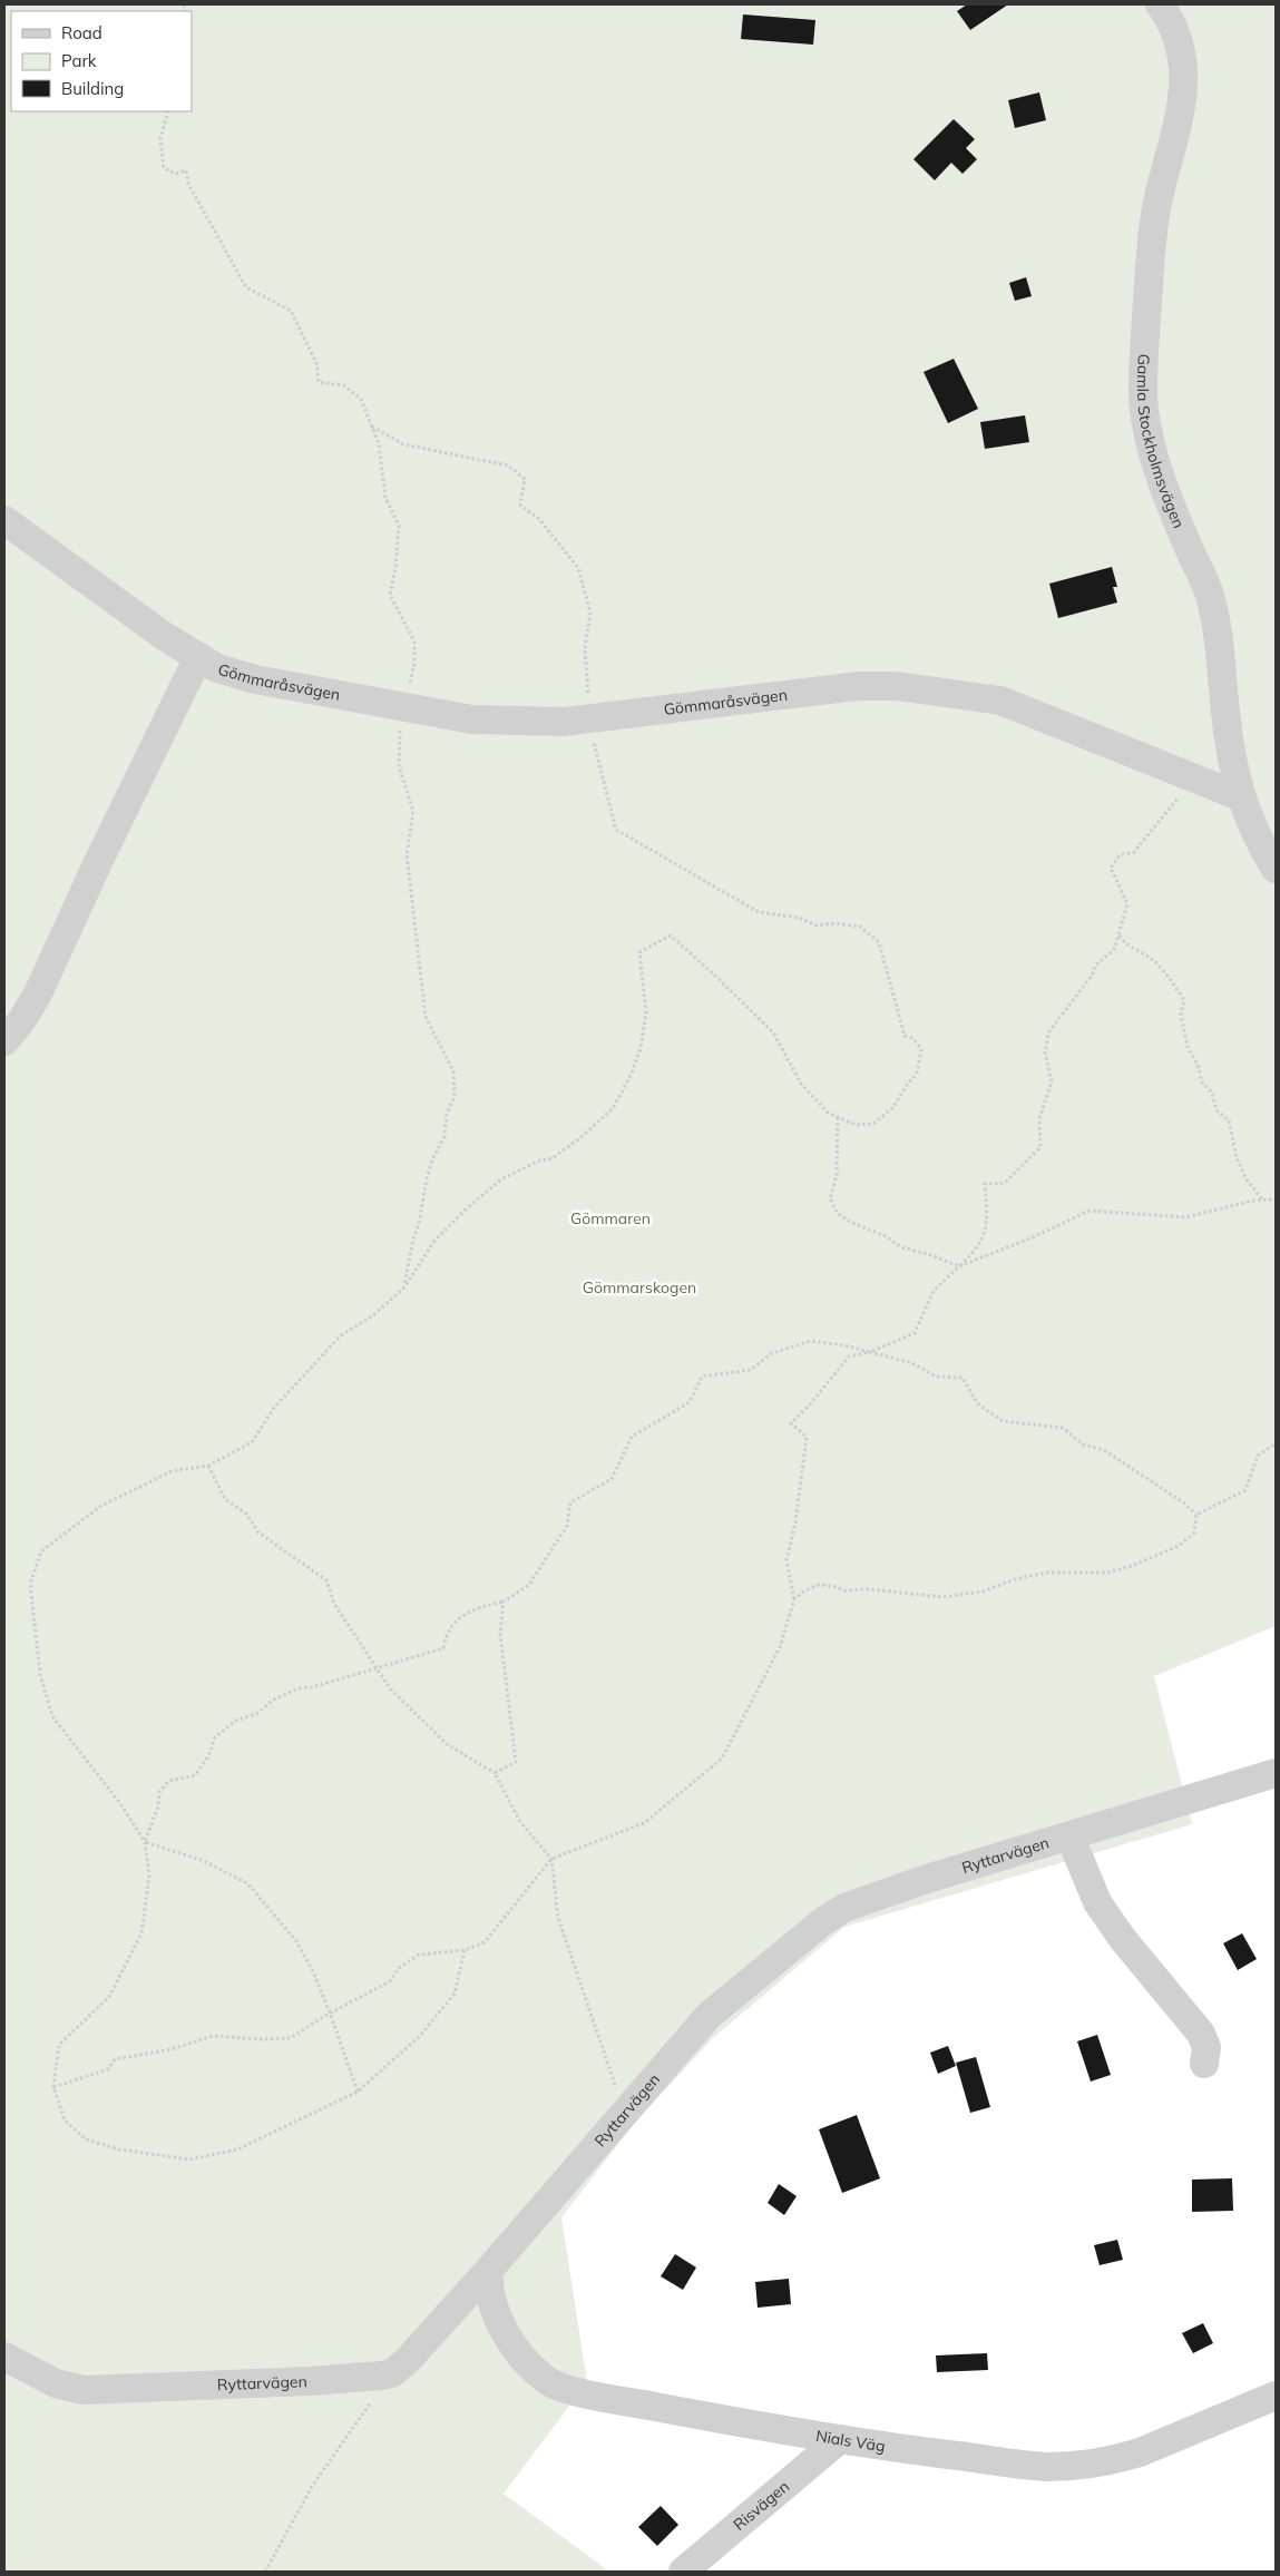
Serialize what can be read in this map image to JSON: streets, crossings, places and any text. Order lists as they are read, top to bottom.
{
  "streets": {
    "street": [
      "Gamla Stockholmsvägen",
      "Gömmaråsvägen",
      "Ryttarvägen",
      "Nials Väg",
      "Risvägen"
    ]
  },
  "crossings": [
    ["Gamla Stockholmsvägen", "Gömmaråsvägen"],
    ["Ryttarvägen", "Nials Väg"],
    ["Nials Väg", "Risvägen"]
  ],
  "parks": ["Gömmaren", "Gömmarskogen"],
  "legend": ["Road", "Park", "Building"]
}
